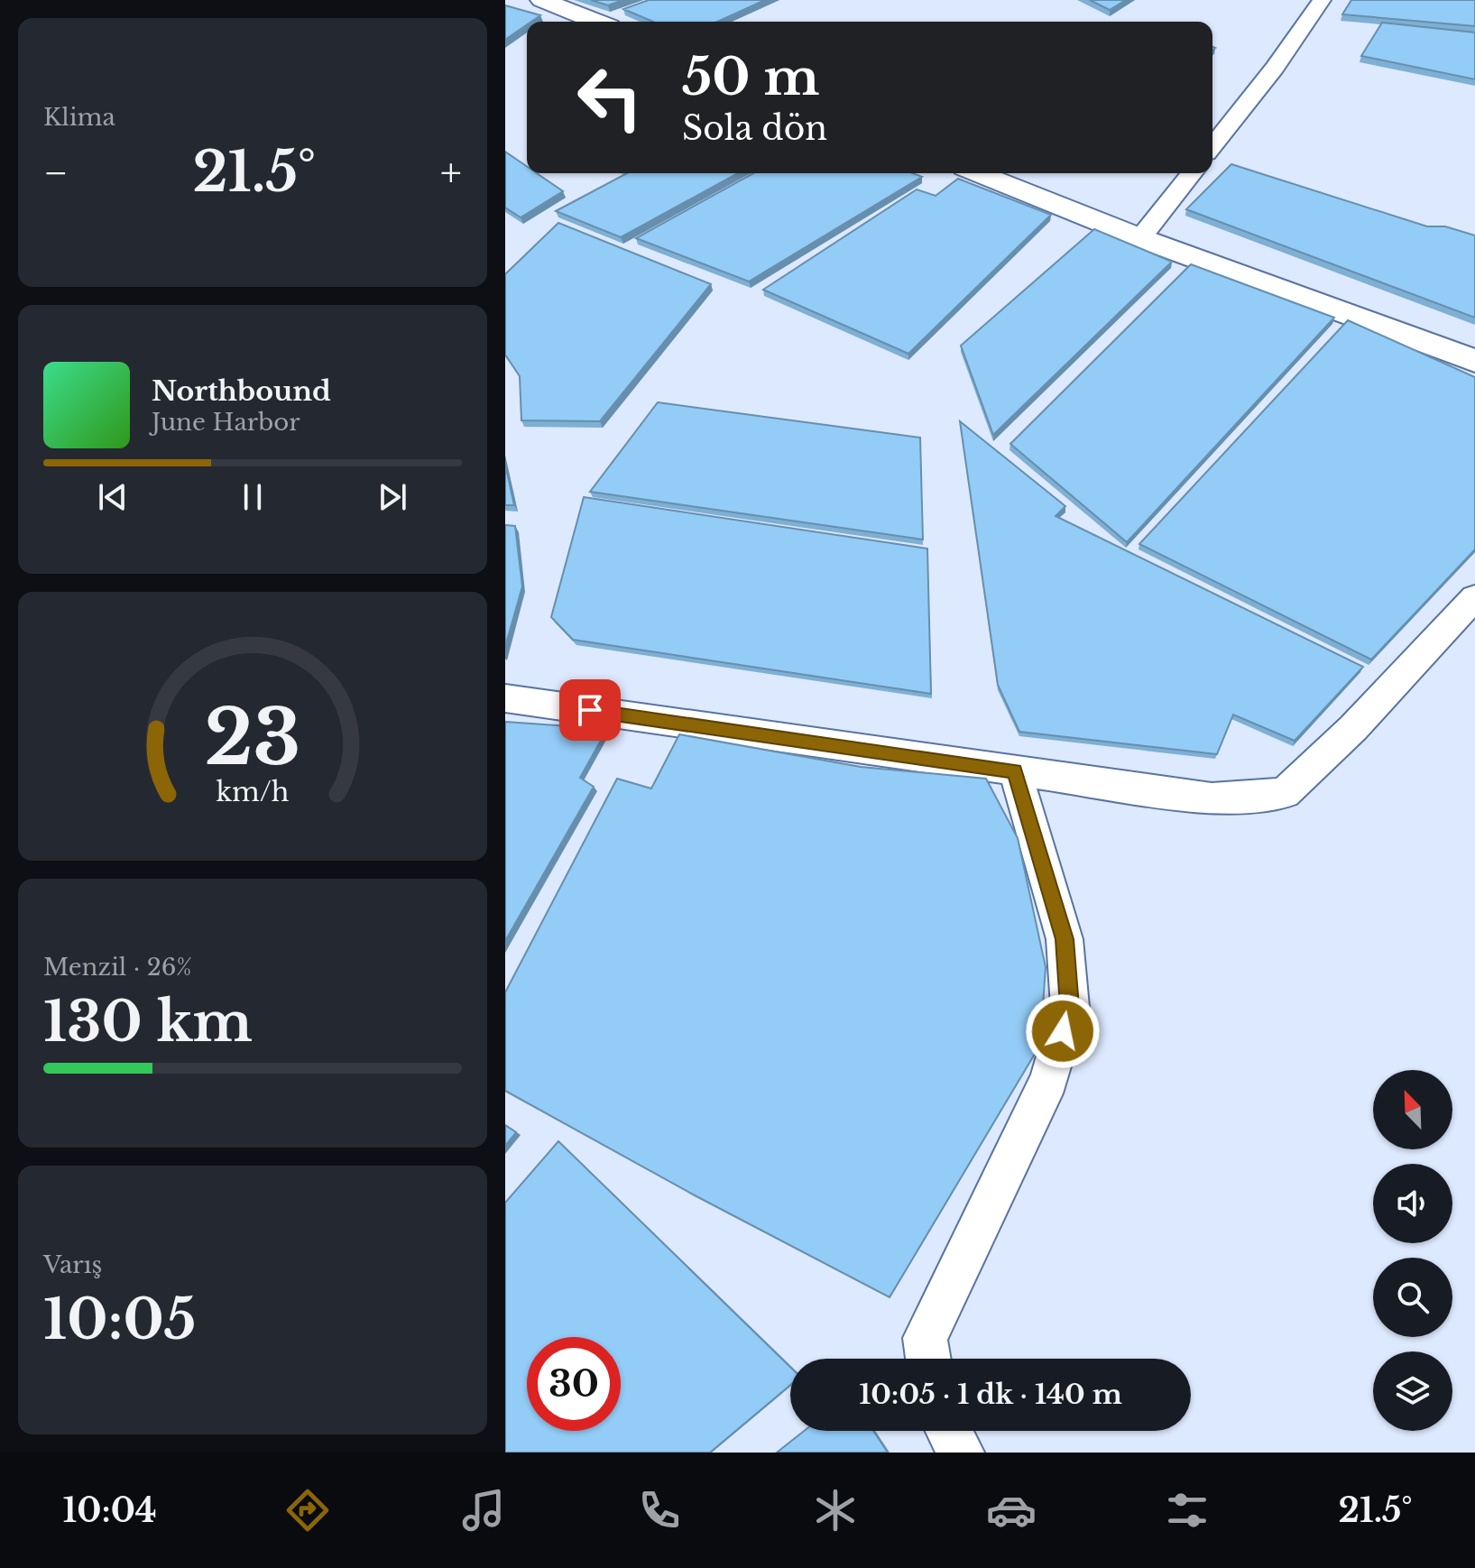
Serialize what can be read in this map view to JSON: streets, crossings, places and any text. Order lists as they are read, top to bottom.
{
  "north": "top left",
  "page": {
    "tile": [
      "Klima",
      ["Menzil · 26%", "130 km"],
      ["Varış", "10:05"]
    ],
    "turn": ["50 m", "Sola dön"],
    "heat": ["−", "21.5°", "+"],
    "song": ["Northbound", "June Harbor"],
    "limit": "30",
    "trip": "10:05 · 1 dk · 140 m",
    "tabs": ["10:04", "21.5°"],
    "gauge": ["23", "km/h"]
  }
}
